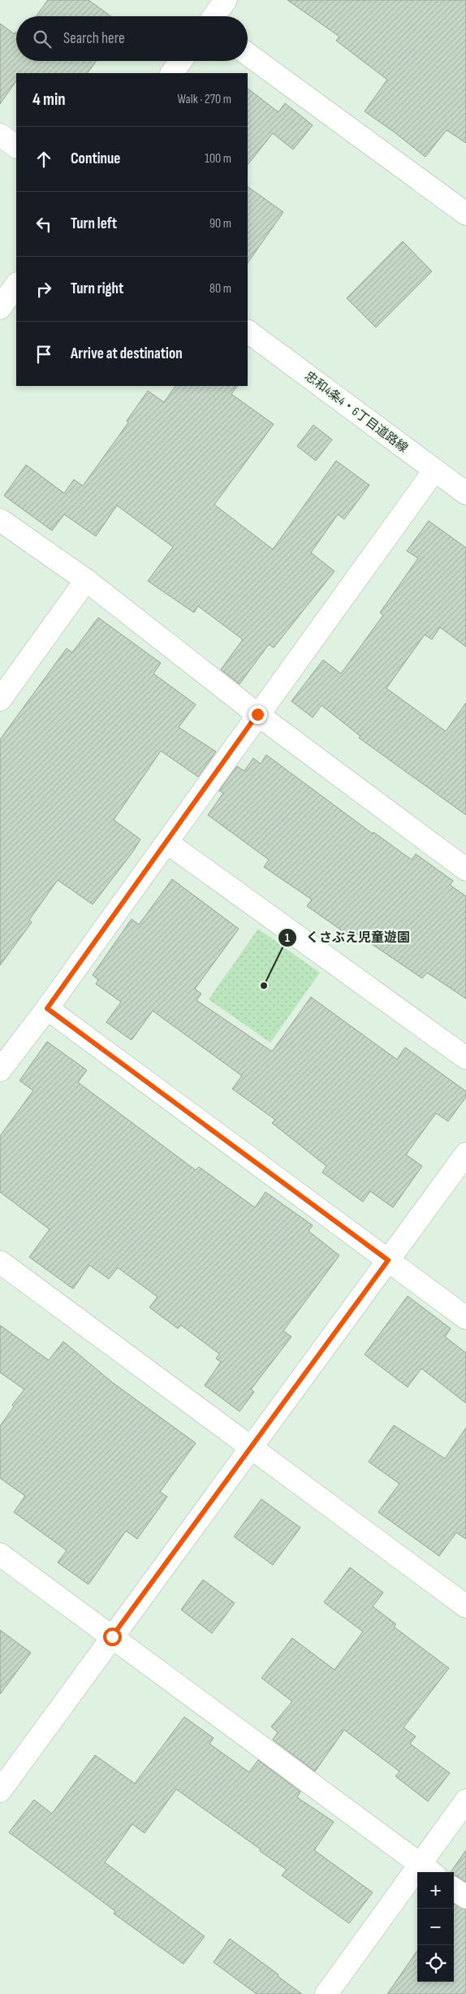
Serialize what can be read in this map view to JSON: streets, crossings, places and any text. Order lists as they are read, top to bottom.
{
  "streets": {
    "street": ["忠和4条4・6丁目道路線"]
  },
  "places": ["くさぶえ児童遊園"],
  "page": {
    "search": "Search here",
    "heading": ["4 min", "Walk · 270 m"],
    "list": [
      ["Continue", "100 m"],
      ["Turn left", "90 m"],
      ["Turn right", "80 m"],
      "Arrive at destination"
    ],
    "map_buttons": ["+", "−"]
  }
}
